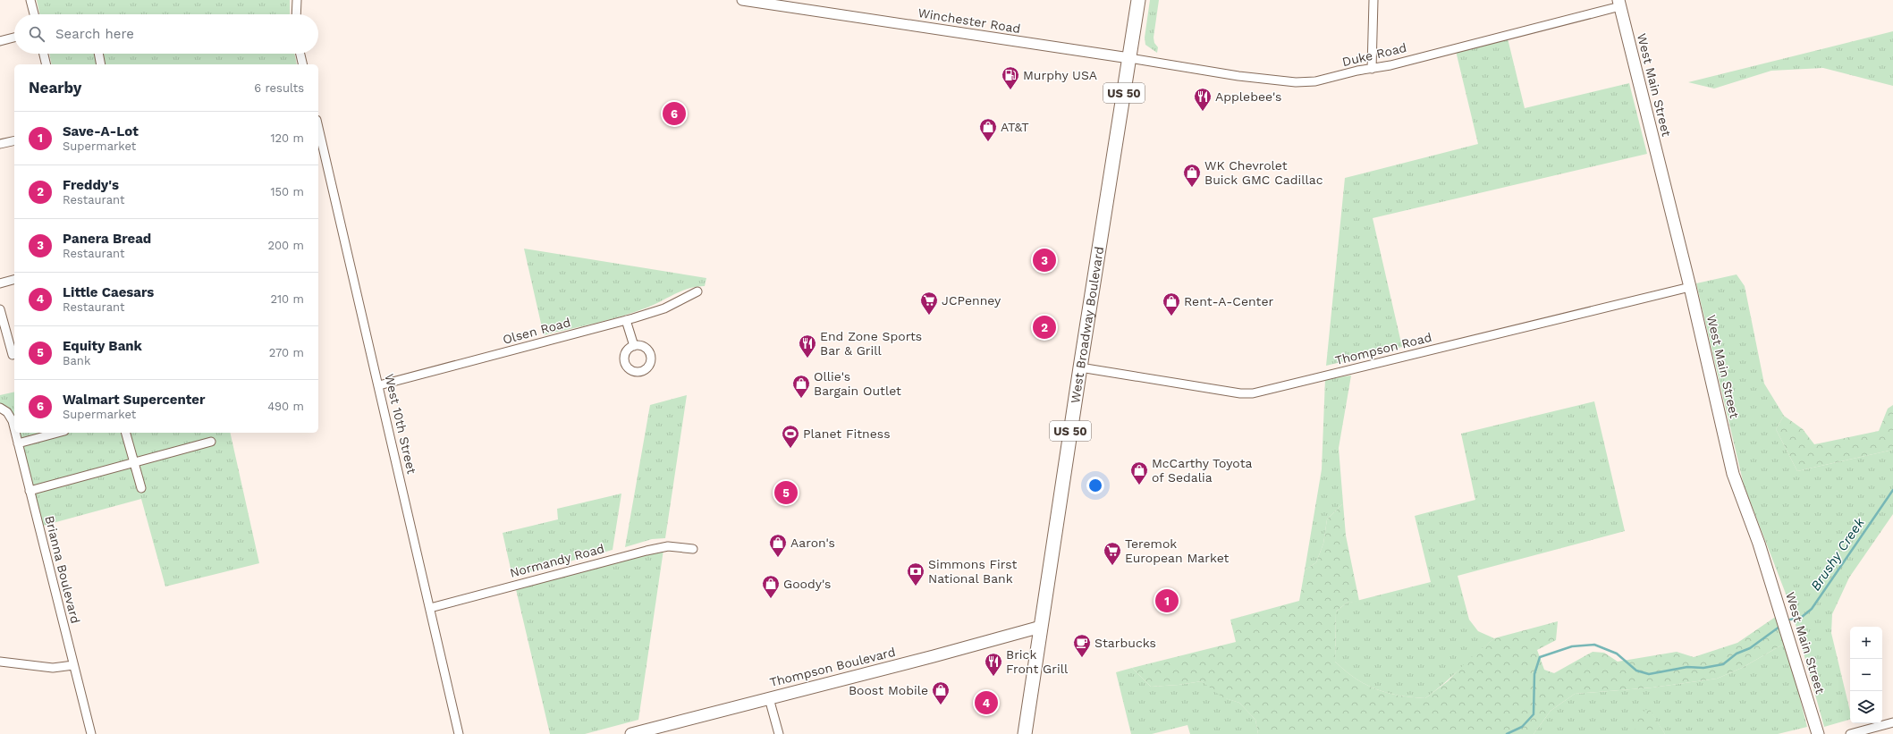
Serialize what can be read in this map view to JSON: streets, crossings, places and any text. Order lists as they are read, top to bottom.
{
  "streets": {
    "highway": ["US 50", "West Broadway Boulevard"],
    "main road": ["West Main Street", "Thompson Boulevard"],
    "street": [
      "Winchester Road",
      "Duke Road",
      "Olsen Road",
      "Thompson Road",
      "West 10th Street",
      "Normandy Road",
      "Brianna Boulevard"
    ]
  },
  "crossings": [
    ["Winchester Road", "Duke Road"],
    ["Winchester Road", "West Broadway Boulevard"],
    ["Duke Road", "West Main Street"],
    ["Duke Road", "West Broadway Boulevard"],
    ["West Main Street", "Thompson Road"],
    ["West Broadway Boulevard", "Thompson Road"],
    ["West Broadway Boulevard", "Thompson Boulevard"],
    ["Olsen Road", "West 10th Street"],
    ["West 10th Street", "Normandy Road"]
  ],
  "water": ["Brushy Creek"],
  "places": {
    "fuel station": ["Murphy USA"],
    "restaurant": ["Applebee's", "End Zone Sports Bar & Grill", "Brick Front Grill"],
    "shop": [
      "AT&T",
      "WK Chevrolet Buick GMC Cadillac",
      "Rent-A-Center",
      "Ollie's Bargain Outlet",
      "McCarthy Toyota of Sedalia",
      "Aaron's",
      "Goody's",
      "Boost Mobile"
    ],
    "supermarket": ["JCPenney", "Teremok European Market"],
    "sports": ["Planet Fitness"],
    "bank": ["Simmons First National Bank"],
    "cafe": ["Starbucks"]
  },
  "page": {
    "search": "Search here",
    "heading": ["Nearby", "6 results"],
    "pins": [
      "6",
      "3",
      "2",
      "5",
      "1",
      "4"
    ],
    "list": [
      {
        "mark": "1",
        "name": "Save-A-Lot",
        "note": "Supermarket",
        "value": "120 m"
      },
      {
        "mark": "2",
        "name": "Freddy's",
        "note": "Restaurant",
        "value": "150 m"
      },
      {
        "mark": "3",
        "name": "Panera Bread",
        "note": "Restaurant",
        "value": "200 m"
      },
      {
        "mark": "4",
        "name": "Little Caesars",
        "note": "Restaurant",
        "value": "210 m"
      },
      {
        "mark": "5",
        "name": "Equity Bank",
        "note": "Bank",
        "value": "270 m"
      },
      {
        "mark": "6",
        "name": "Walmart Supercenter",
        "note": "Supermarket",
        "value": "490 m"
      }
    ],
    "map_buttons": ["+", "−"]
  }
}
